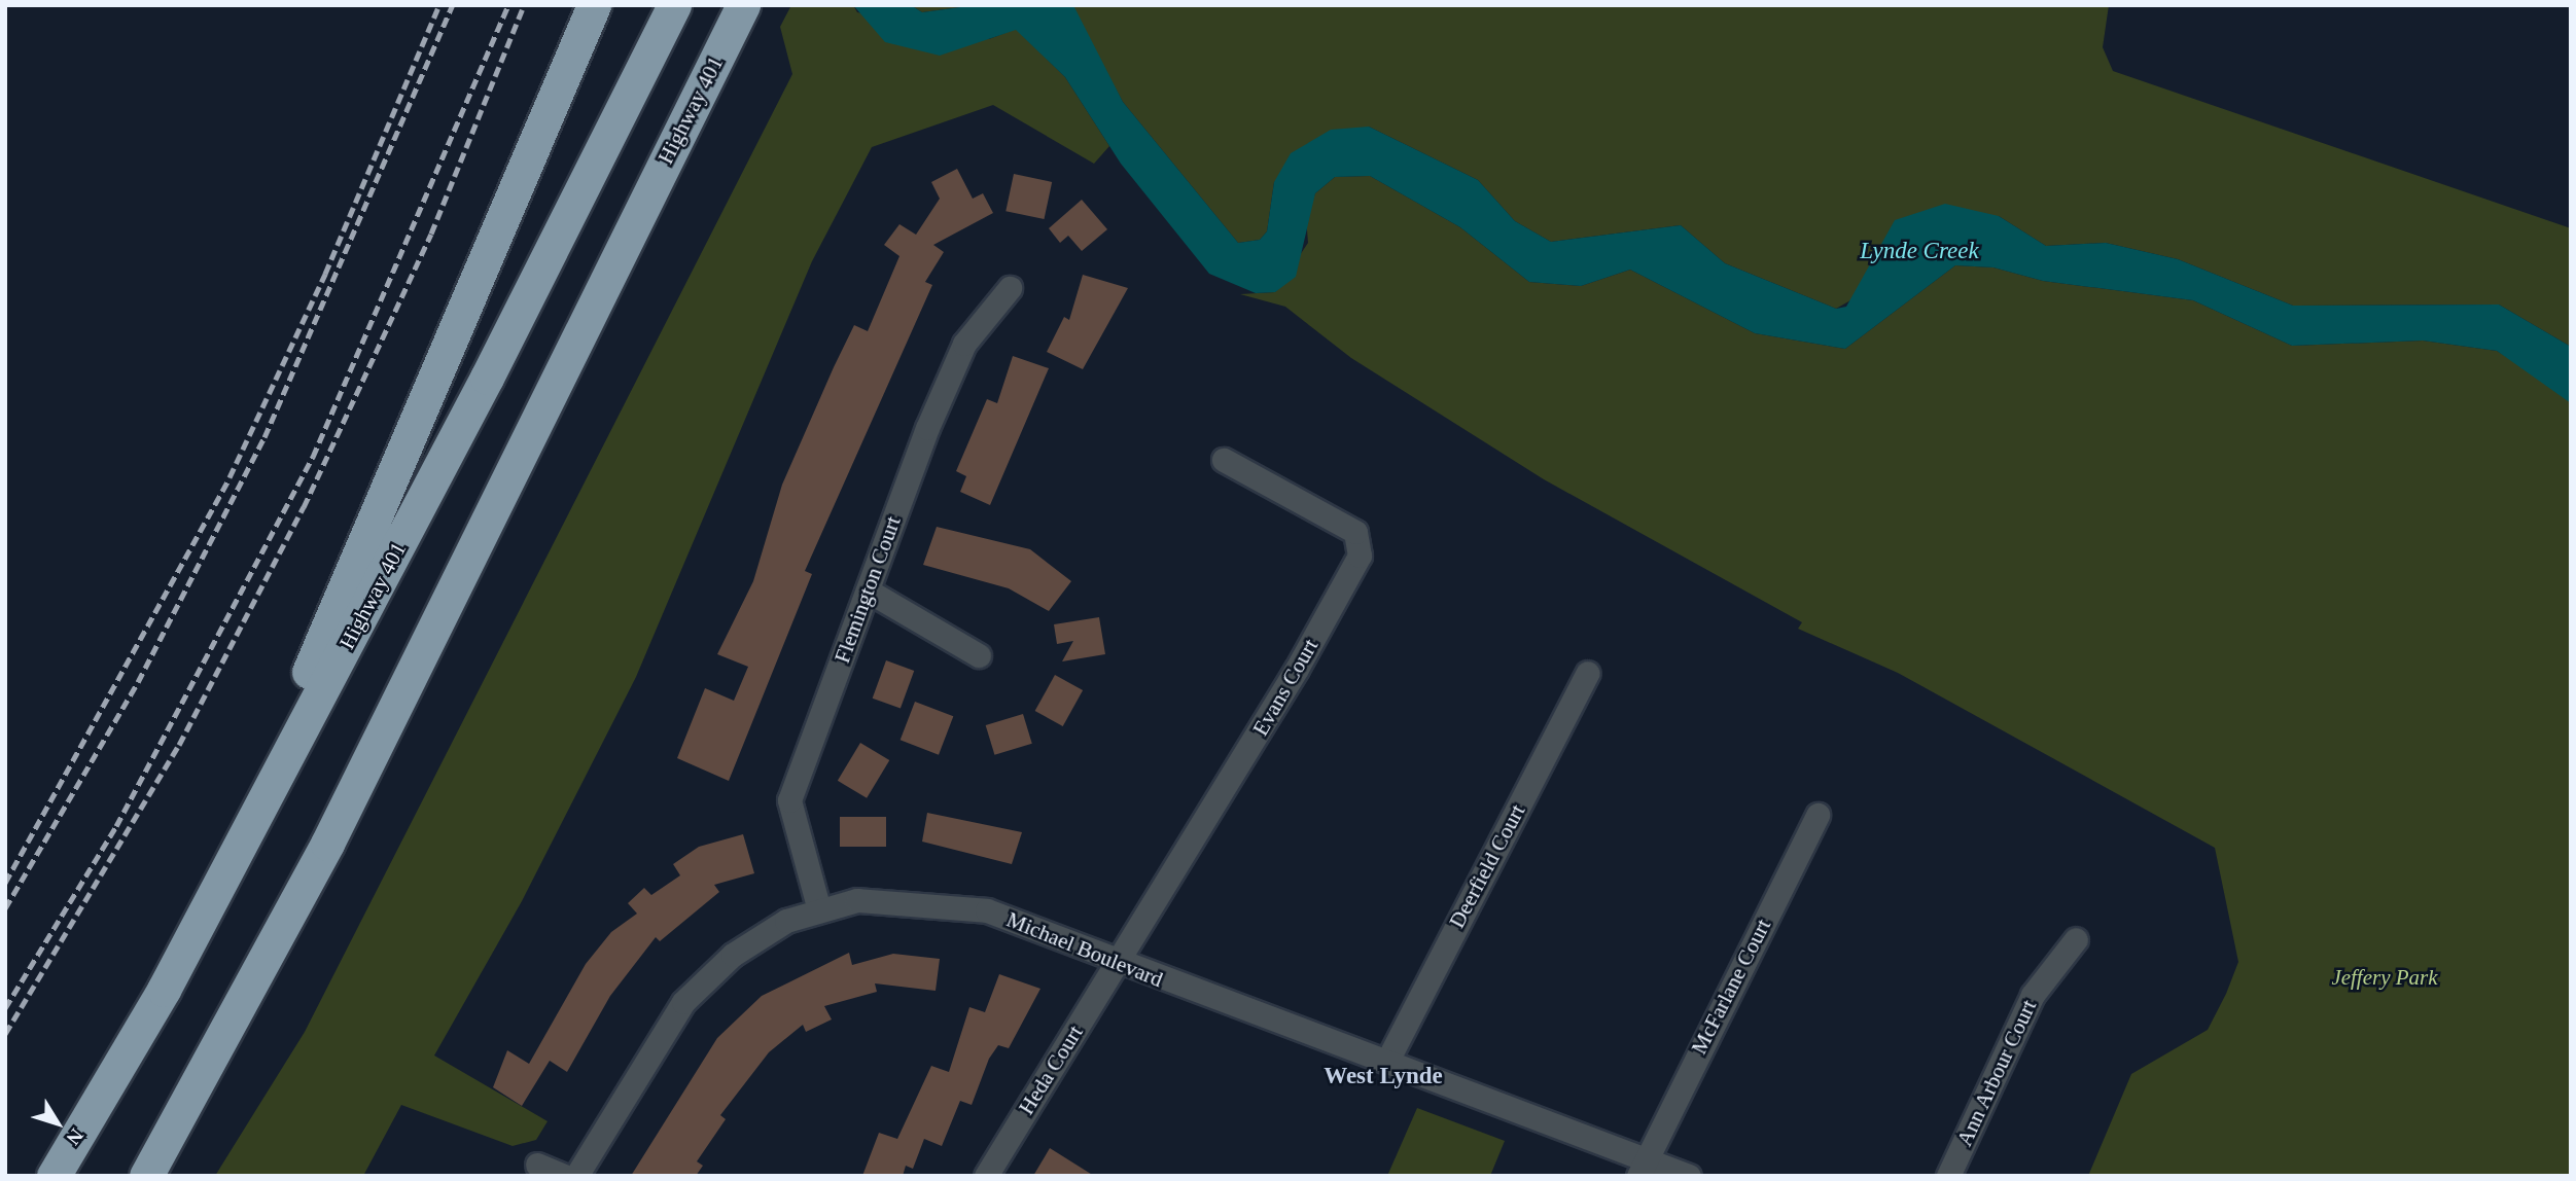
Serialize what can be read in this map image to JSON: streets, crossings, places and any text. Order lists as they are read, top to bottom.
{
  "streets": {
    "highway": ["Highway 401"],
    "street": [
      "Flemington Court",
      "Evans Court",
      "Deerfield Court",
      "Michael Boulevard",
      "McFarlane Court",
      "Heda Court",
      "Ann Arbour Court"
    ]
  },
  "crossings": [
    ["Flemington Court", "Michael Boulevard"],
    ["Evans Court", "Michael Boulevard"],
    ["Evans Court", "Heda Court"],
    ["Deerfield Court", "Michael Boulevard"],
    ["Michael Boulevard", "McFarlane Court"],
    ["Michael Boulevard", "Heda Court"]
  ],
  "districts": ["West Lynde"],
  "water": ["Lynde Creek"],
  "parks": ["Jeffery Park"],
  "north": "bottom right"
}
